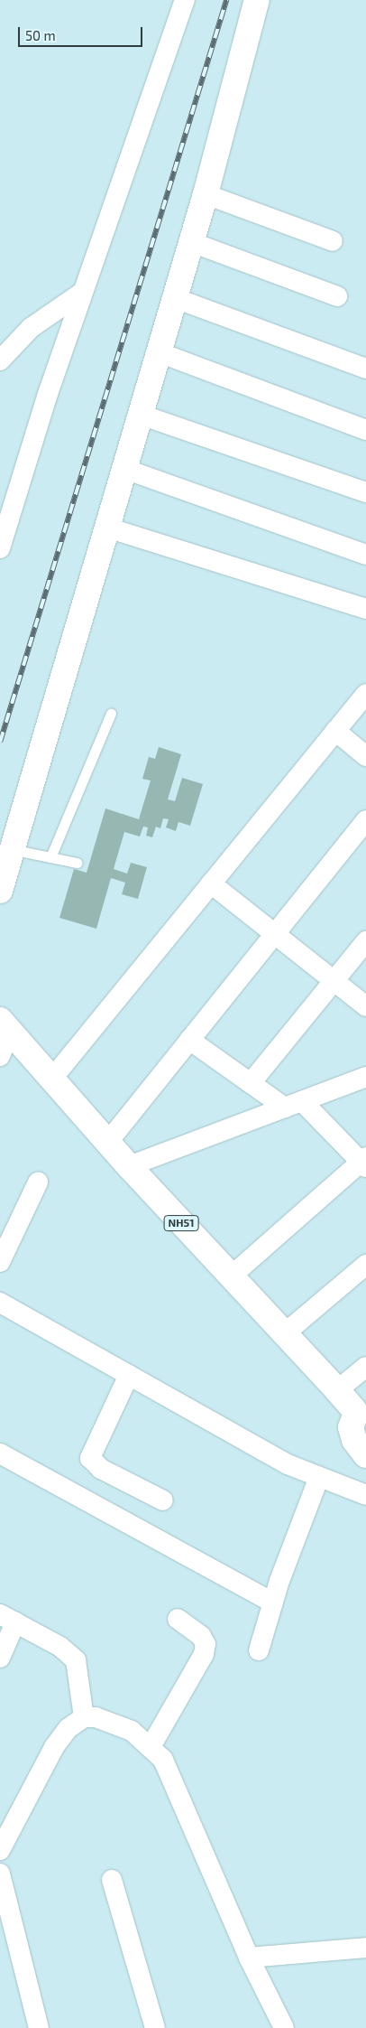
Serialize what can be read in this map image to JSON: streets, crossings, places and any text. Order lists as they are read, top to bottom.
{
  "streets": {
    "main road": ["NH51"]
  },
  "scale_bar": "50 m"
}
